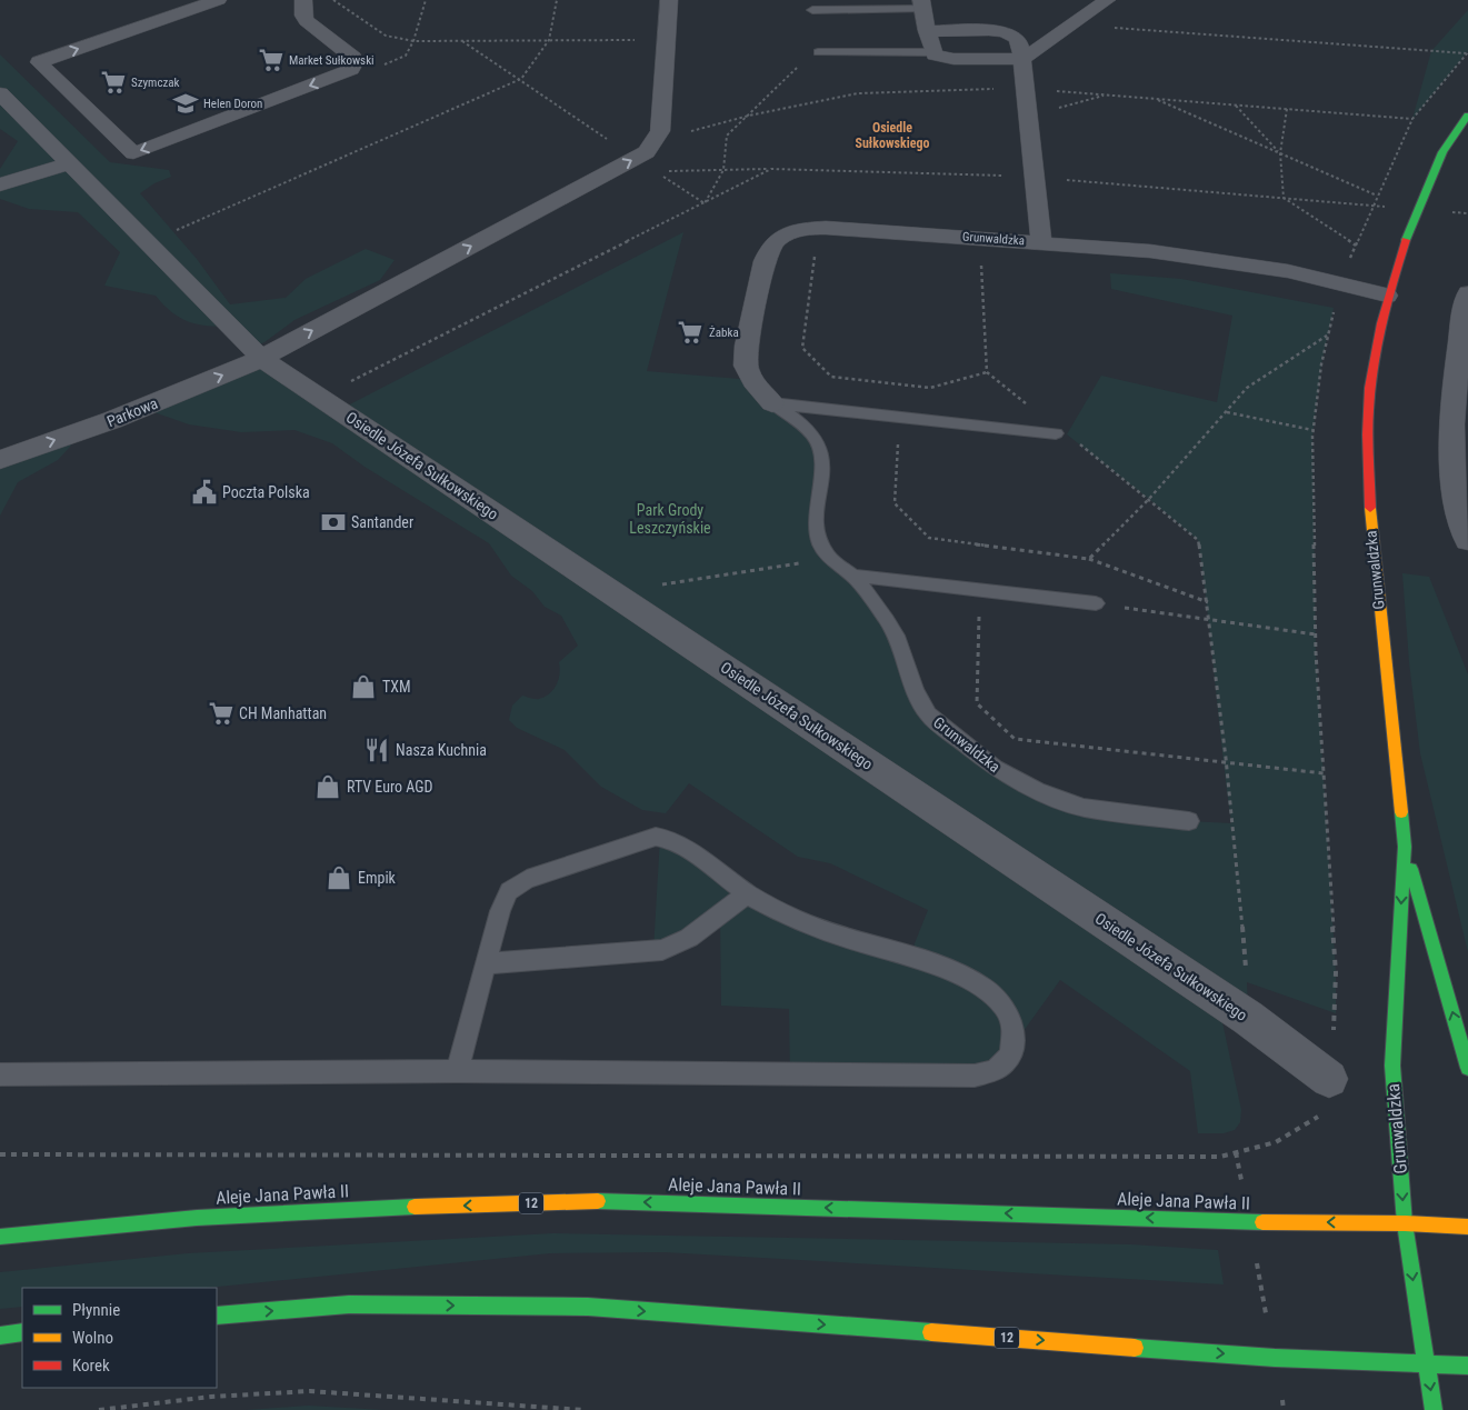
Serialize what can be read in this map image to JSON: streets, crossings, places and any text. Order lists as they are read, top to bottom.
{
  "streets": {
    "main road": ["Grunwaldzka", "Aleje Jana Pawła II", "12"],
    "street": ["Parkowa", "Osiedle Józefa Sułkowskiego"]
  },
  "crossings": [
    ["Grunwaldzka", "Aleje Jana Pawła II"],
    ["Grunwaldzka", "12"],
    ["Parkowa", "Osiedle Józefa Sułkowskiego"]
  ],
  "one_way": ["Parkowa"],
  "districts": ["Osiedle Sułkowskiego"],
  "parks": ["Park Grody Leszczyńskie"],
  "places": {
    "supermarket": [
      "Market Sułkowski",
      "Szymczak",
      "Żabka",
      "CH Manhattan"
    ],
    "school or university": ["Helen Doron"],
    "public building": ["Poczta Polska"],
    "bank": ["Santander"],
    "shop": ["TXM", "RTV Euro AGD", "Empik"],
    "restaurant": ["Nasza Kuchnia"]
  },
  "legend": ["Płynnie", "Wolno", "Korek"]
}
